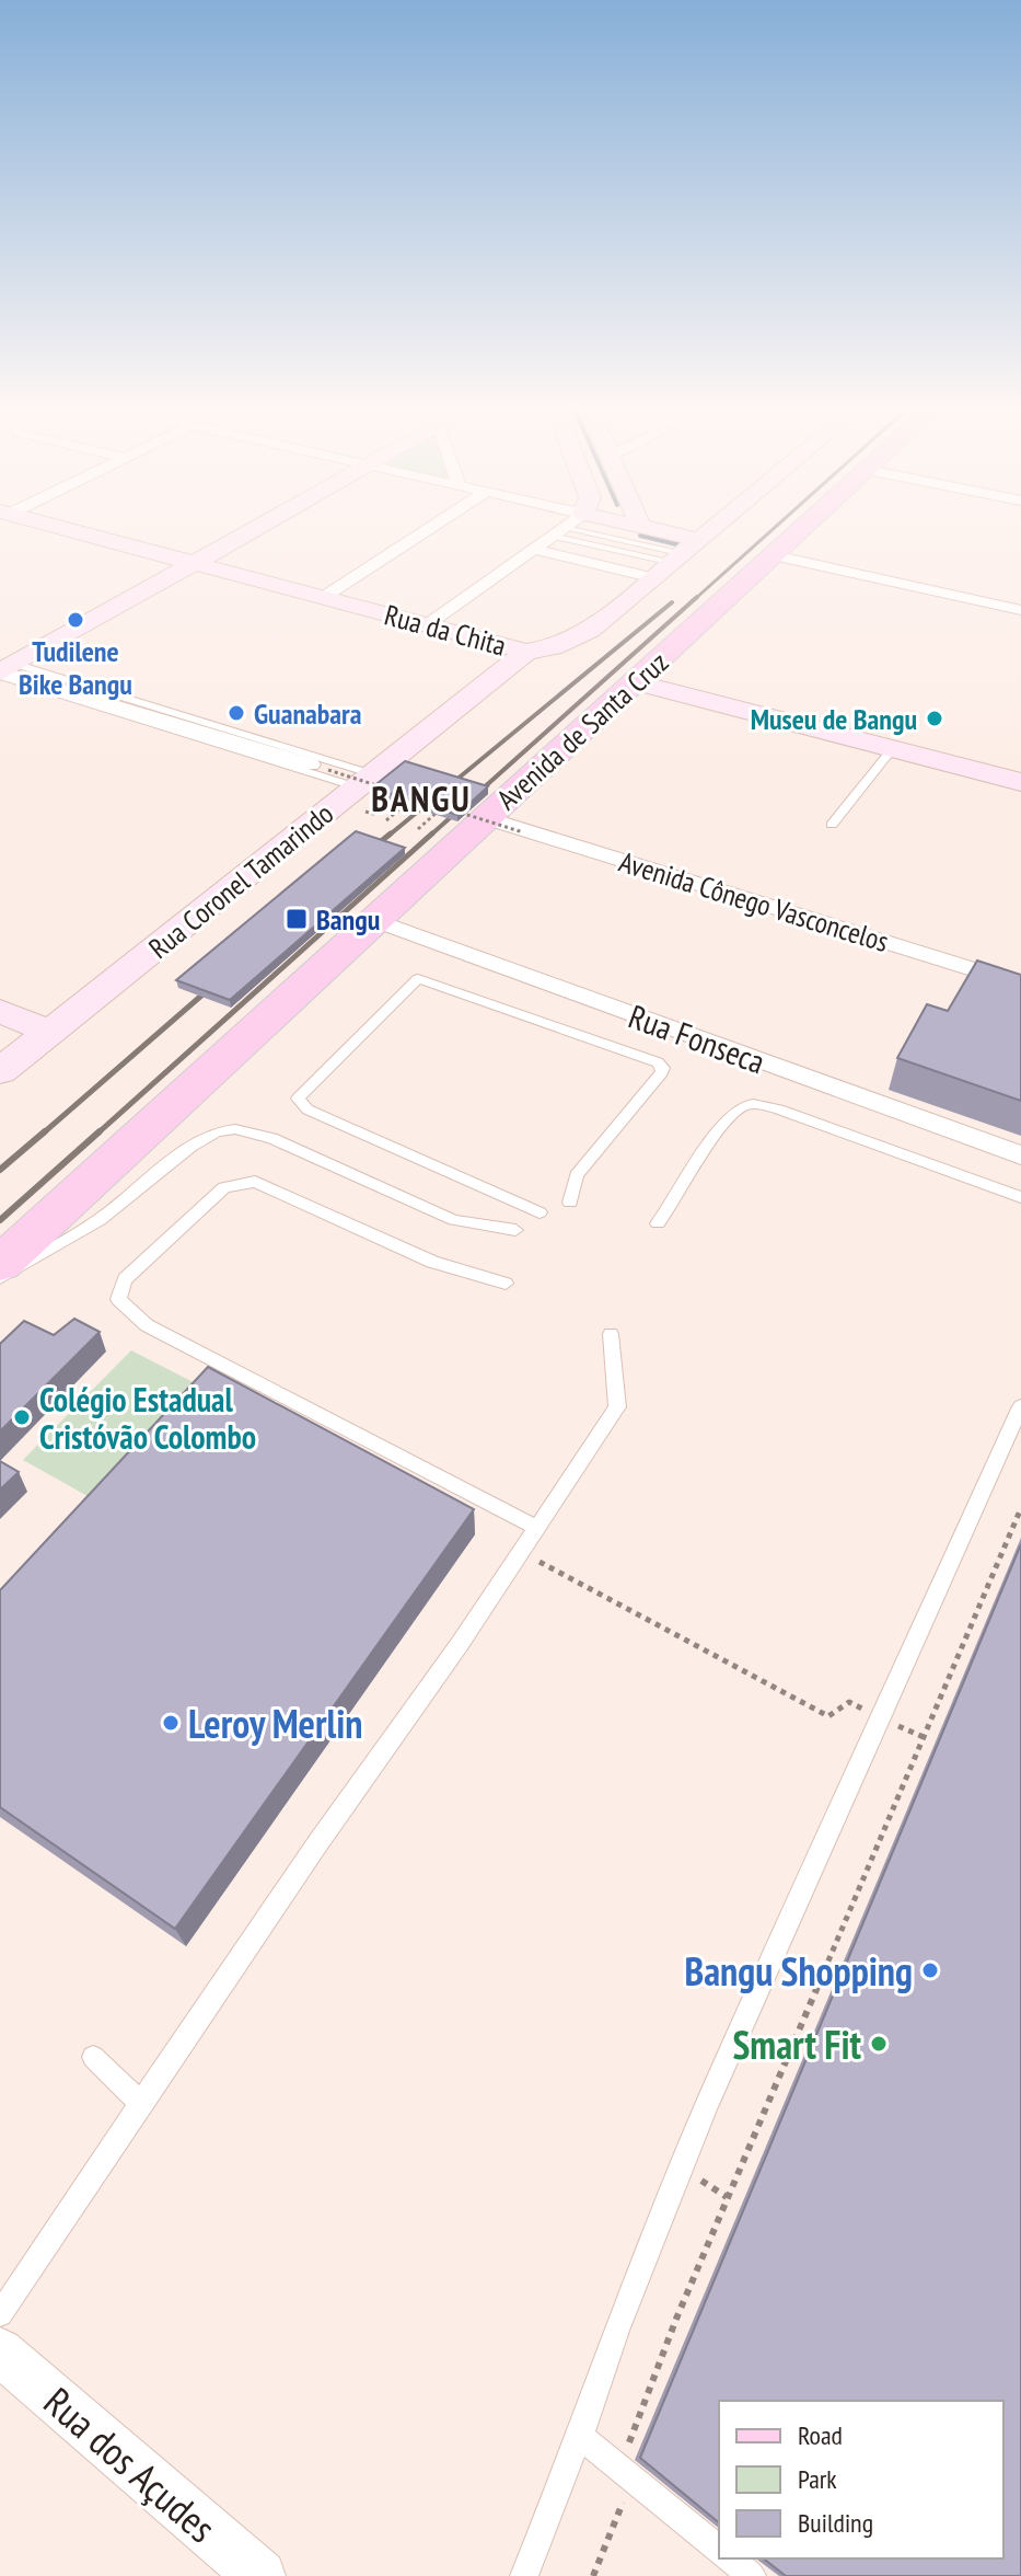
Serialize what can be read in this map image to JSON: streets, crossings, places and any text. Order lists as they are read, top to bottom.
{
  "streets": {
    "main road": ["Rua da Chita", "Avenida de Santa Cruz", "Rua Coronel Tamarindo"],
    "street": ["Avenida Cônego Vasconcelos", "Rua Fonseca", "Rua dos Açudes"]
  },
  "crossings": [
    ["Rua da Chita", "Rua Coronel Tamarindo"],
    ["Avenida de Santa Cruz", "Avenida Cônego Vasconcelos"],
    ["Avenida de Santa Cruz", "Rua Fonseca"]
  ],
  "districts": ["BANGU"],
  "places": {
    "other": [
      "Tudilene Bike Bangu",
      "Guanabara",
      "Museu de Bangu",
      "Colégio Estadual Cristóvão Colombo",
      "Leroy Merlin",
      "Bangu Shopping",
      "Smart Fit"
    ],
    "transit": ["Bangu"]
  },
  "legend": ["Road", "Park", "Building"]
}
